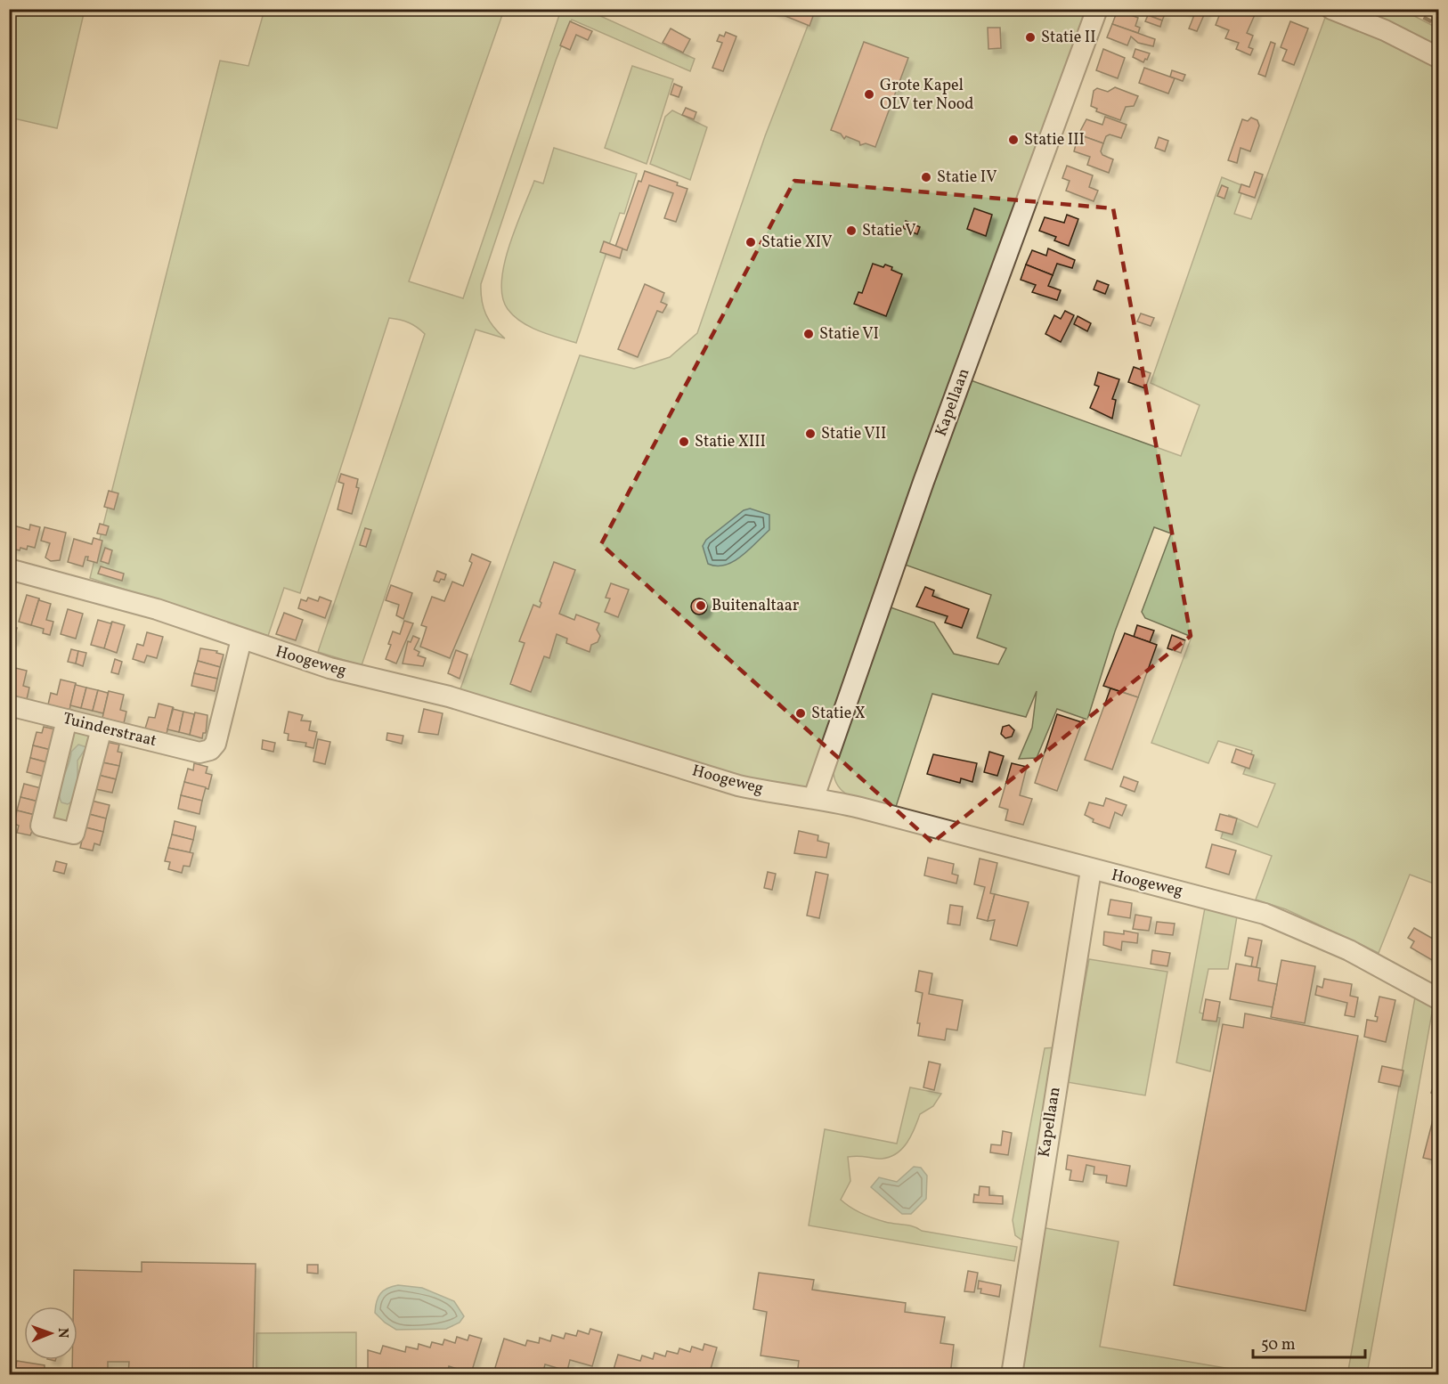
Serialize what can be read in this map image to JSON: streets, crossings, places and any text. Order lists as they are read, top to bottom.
{
  "streets": {
    "street": ["Kapellaan", "Hoogeweg", "Tuinderstraat"]
  },
  "crossings": [
    ["Kapellaan", "Hoogeweg"],
    ["Hoogeweg", "Tuinderstraat"]
  ],
  "places": [
    "Statie II",
    "Grote Kapel OLV ter Nood",
    "Statie III",
    "Statie IV",
    "Statie V",
    "Statie XIV",
    "Statie VI",
    "Statie VII",
    "Statie XIII",
    "Buitenaltaar",
    "Statie X"
  ],
  "scale_bar": "50 m",
  "north": "right"
}
